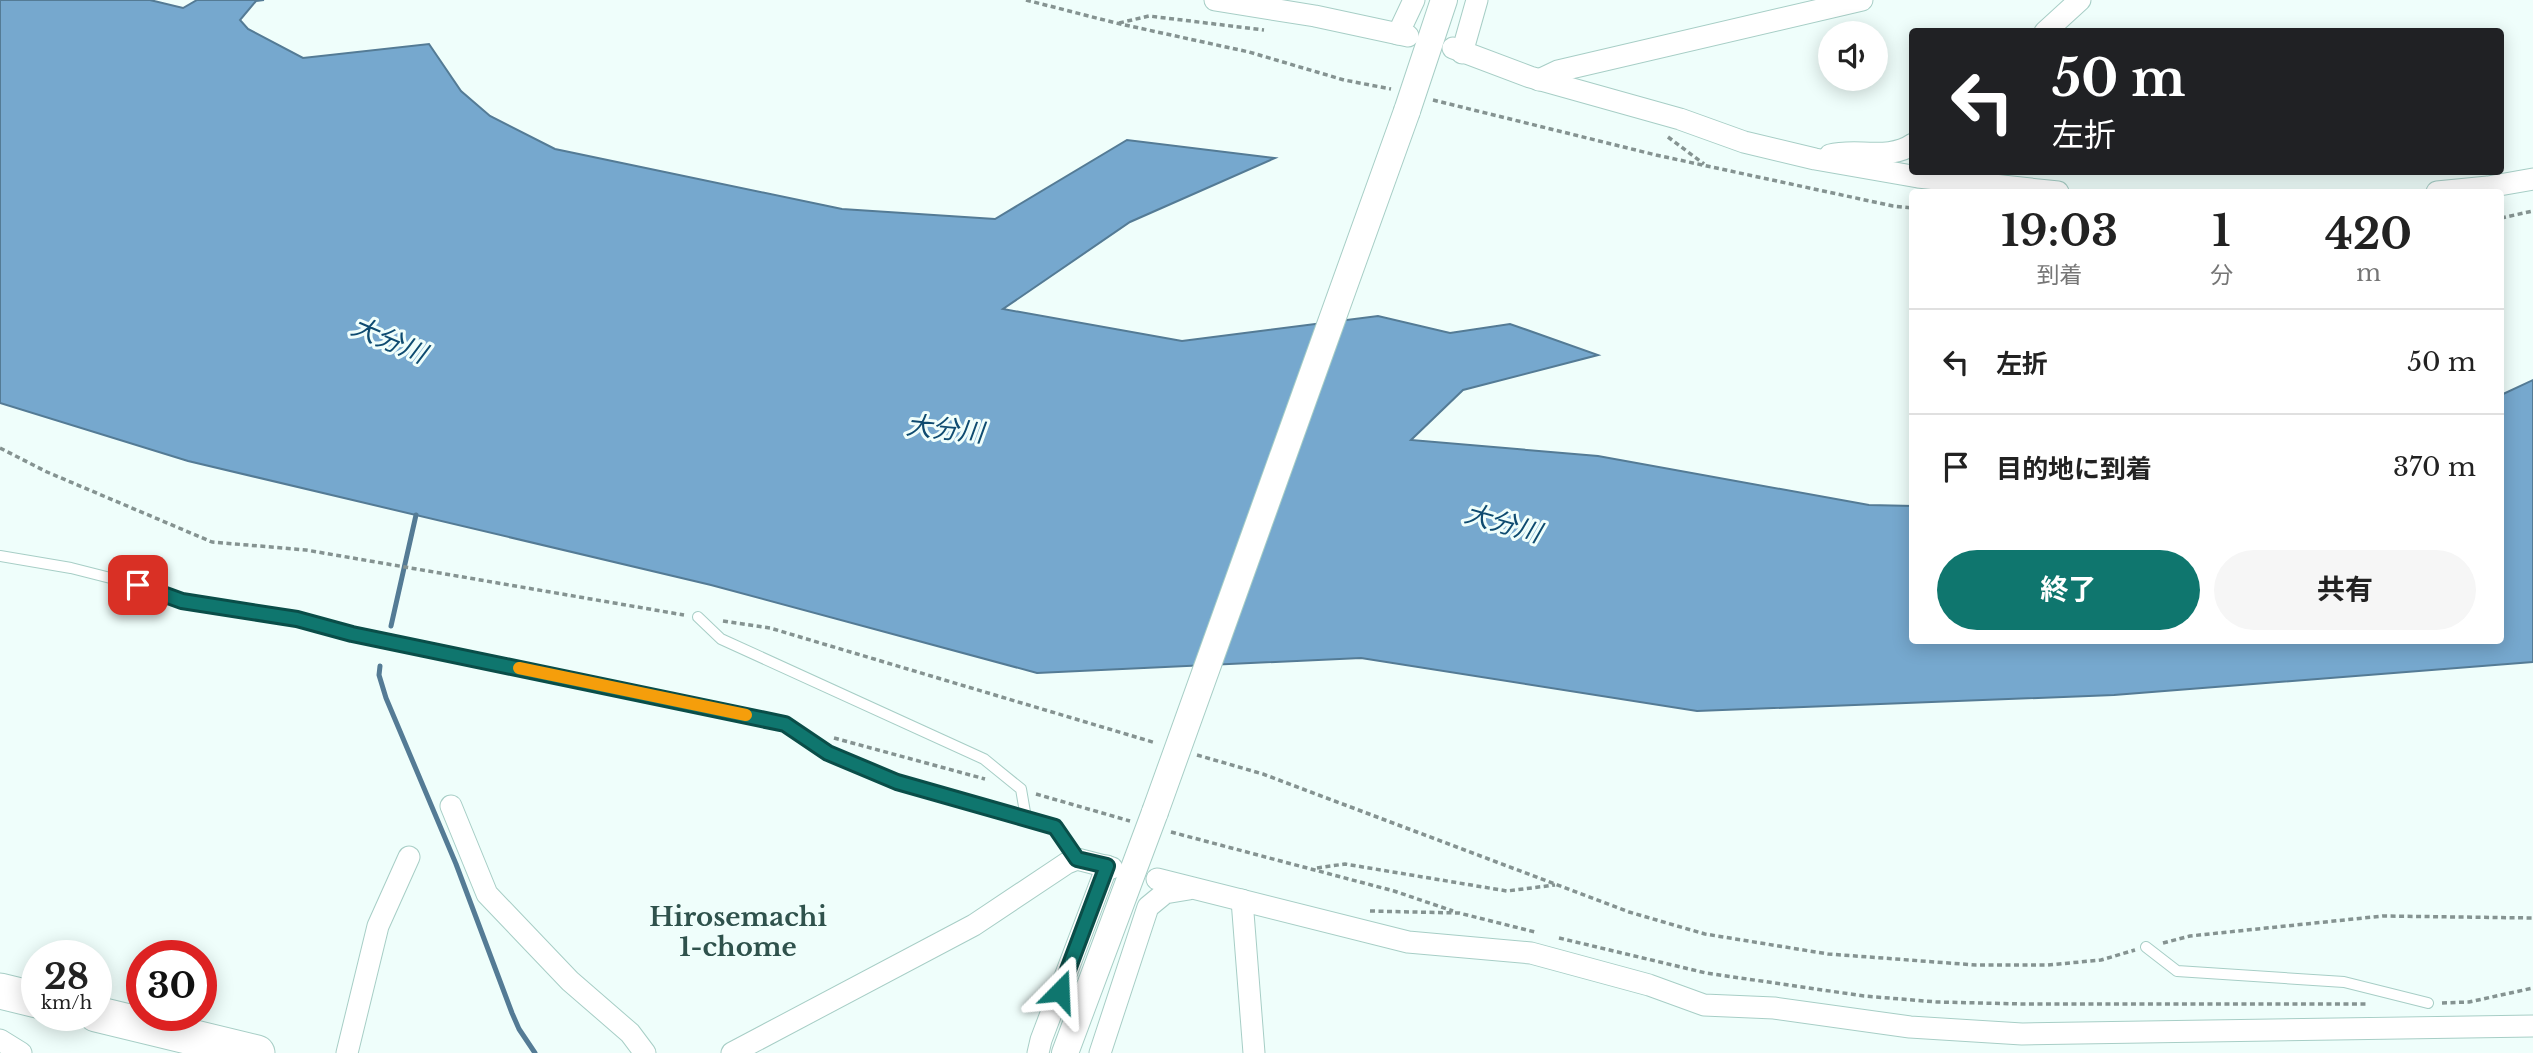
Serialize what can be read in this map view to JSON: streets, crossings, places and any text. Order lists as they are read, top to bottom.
{
  "districts": ["Hirosemachi 1-chome"],
  "water": ["大分川"],
  "page": {
    "turn": ["50 m", "左折"],
    "eta": [
      "19:03",
      "到着",
      "1",
      "分",
      "420",
      "m"
    ],
    "list": [
      {
        "name": "左折",
        "value": "50 m"
      },
      {
        "name": "目的地に到着",
        "value": "370 m"
      }
    ],
    "buttons": ["終了", "共有"],
    "speed": "28 km/h",
    "limit": "30"
  }
}
